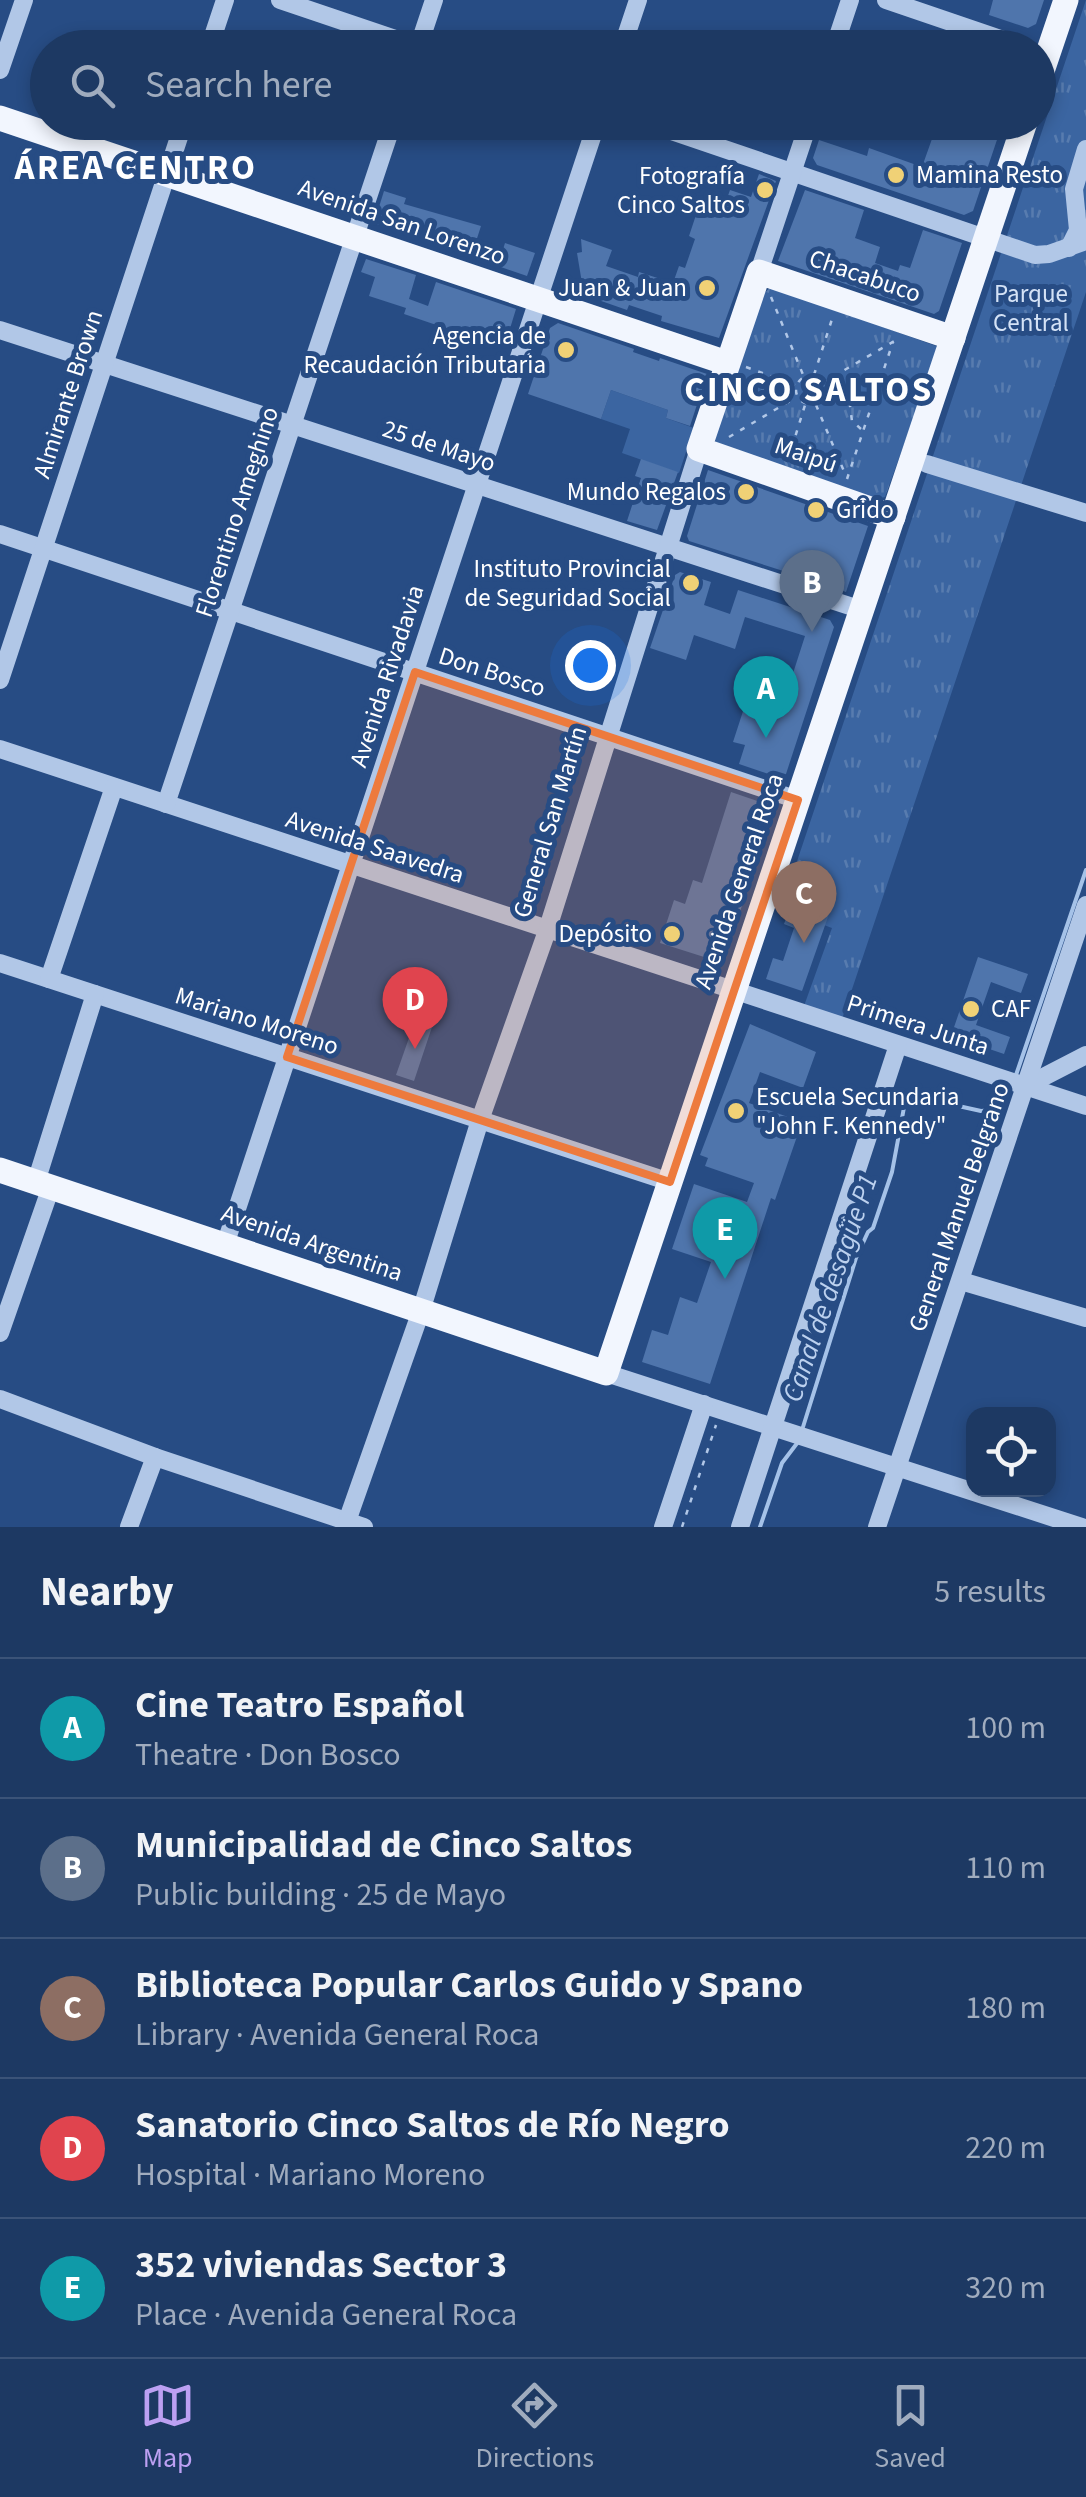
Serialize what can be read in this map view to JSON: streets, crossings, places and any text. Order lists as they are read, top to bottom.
{
  "streets": {
    "main road": [
      "Avenida San Lorenzo",
      "Chacabuco",
      "Maipú",
      "General San Martín",
      "Avenida General Roca",
      "Avenida Argentina"
    ],
    "street": [
      "Almirante Brown",
      "25 de Mayo",
      "Florentino Ameghino",
      "Don Bosco",
      "Avenida Rivadavia",
      "Avenida Saavedra",
      "Mariano Moreno",
      "Primera Junta",
      "General Manuel Belgrano"
    ]
  },
  "crossings": [
    ["Avenida San Lorenzo", "Almirante Brown"],
    ["Avenida San Lorenzo", "Florentino Ameghino"],
    ["Avenida San Lorenzo", "Avenida Rivadavia"],
    ["Avenida San Lorenzo", "General San Martín"],
    ["Chacabuco", "General San Martín"],
    ["Chacabuco", "Avenida General Roca"],
    ["Almirante Brown", "25 de Mayo"],
    ["Almirante Brown", "Don Bosco"],
    ["25 de Mayo", "Florentino Ameghino"],
    ["25 de Mayo", "Avenida Rivadavia"],
    ["25 de Mayo", "General San Martín"],
    ["25 de Mayo", "Avenida General Roca"],
    ["Maipú", "General San Martín"],
    ["Maipú", "Avenida General Roca"],
    ["Florentino Ameghino", "Don Bosco"],
    ["Florentino Ameghino", "Avenida Saavedra"],
    ["Don Bosco", "Avenida Rivadavia"],
    ["Don Bosco", "General San Martín"],
    ["Don Bosco", "Avenida General Roca"],
    ["Avenida Rivadavia", "Avenida Saavedra"],
    ["Avenida Rivadavia", "Mariano Moreno"],
    ["Avenida Rivadavia", "Avenida Argentina"],
    ["General San Martín", "Avenida Saavedra"],
    ["General San Martín", "Mariano Moreno"],
    ["General San Martín", "Avenida Argentina"],
    ["Avenida Saavedra", "Avenida General Roca"],
    ["Avenida Saavedra", "Primera Junta"],
    ["Avenida General Roca", "Mariano Moreno"],
    ["Avenida General Roca", "Primera Junta"],
    ["Avenida General Roca", "Avenida Argentina"],
    ["Primera Junta", "General Manuel Belgrano"]
  ],
  "districts": ["ÁREA CENTRO", "CINCO SALTOS"],
  "water": ["Canal de desagüe P1"],
  "parks": ["Parque Central"],
  "places": [
    "Mamina Resto",
    "Fotografía Cinco Saltos",
    "Juan & Juan",
    "Agencia de Recaudación Tributaria",
    "Mundo Regalos",
    "Grido",
    "Instituto Provincial de Seguridad Social",
    "Depósito",
    "CAF",
    "Escuela Secundaria \"John F. Kennedy\""
  ],
  "page": {
    "search": "Search here",
    "pins": [
      "B",
      "A",
      "C",
      "D",
      "E"
    ],
    "heading": ["Nearby", "5 results"],
    "list": [
      {
        "mark": "A",
        "name": "Cine Teatro Español",
        "note": "Theatre · Don Bosco",
        "value": "100 m"
      },
      {
        "mark": "B",
        "name": "Municipalidad de Cinco Saltos",
        "note": "Public building · 25 de Mayo",
        "value": "110 m"
      },
      {
        "mark": "C",
        "name": "Biblioteca Popular Carlos Guido y Spano",
        "note": "Library · Avenida General Roca",
        "value": "180 m"
      },
      {
        "mark": "D",
        "name": "Sanatorio Cinco Saltos de Río Negro",
        "note": "Hospital · Mariano Moreno",
        "value": "220 m"
      },
      {
        "mark": "E",
        "name": "352 viviendas Sector 3",
        "note": "Place · Avenida General Roca",
        "value": "320 m"
      }
    ],
    "nav": ["Map", "Directions", "Saved"]
  }
}
